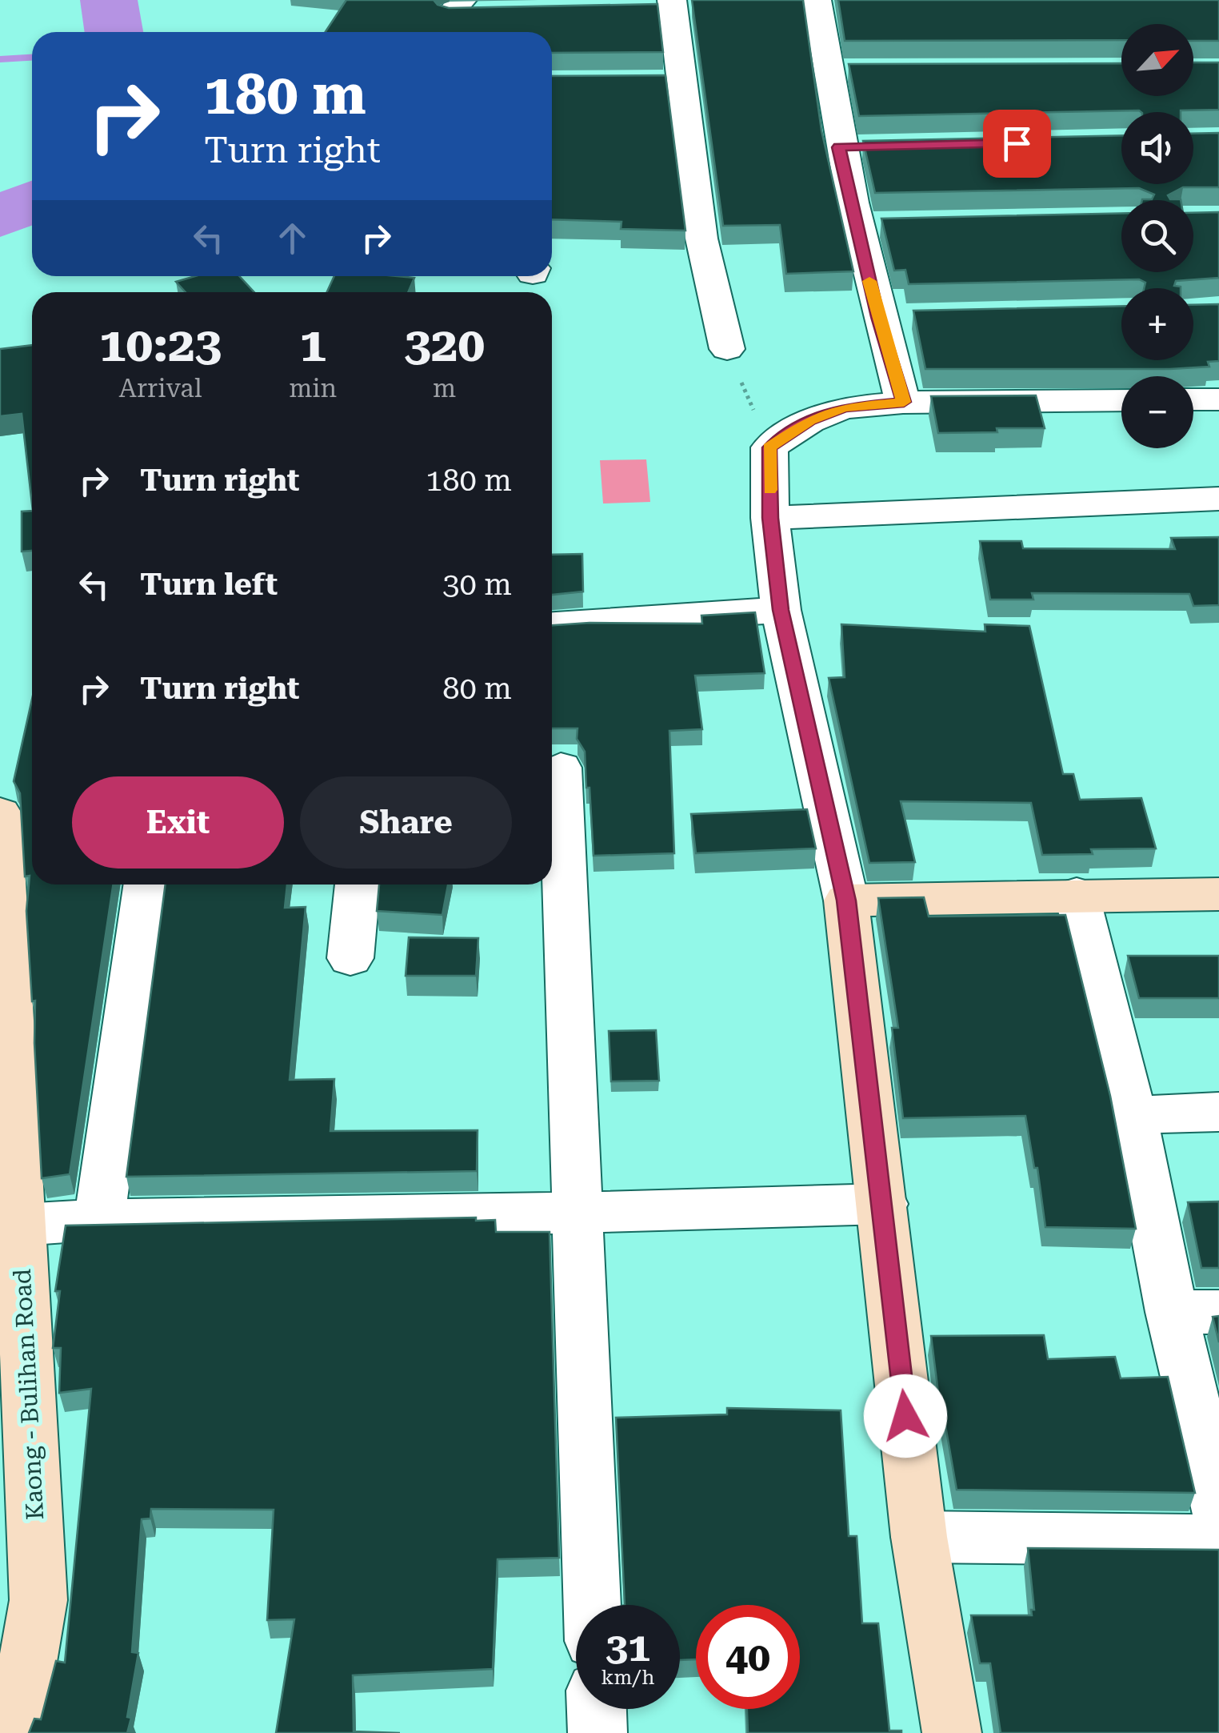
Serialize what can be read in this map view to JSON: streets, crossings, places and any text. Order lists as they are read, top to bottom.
{
  "streets": {
    "street": ["Kaong - Bulihan Road"]
  },
  "north": "top right",
  "page": {
    "map_buttons": ["+", "−"],
    "turn": ["180 m", "Turn right"],
    "eta": [
      "10:23",
      "Arrival",
      "1",
      "min",
      "320",
      "m"
    ],
    "list": [
      {
        "name": "Turn right",
        "value": "180 m"
      },
      {
        "name": "Turn left",
        "value": "30 m"
      },
      {
        "name": "Turn right",
        "value": "80 m"
      }
    ],
    "buttons": ["Exit", "Share"],
    "speed": "31 km/h",
    "limit": "40"
  }
}
